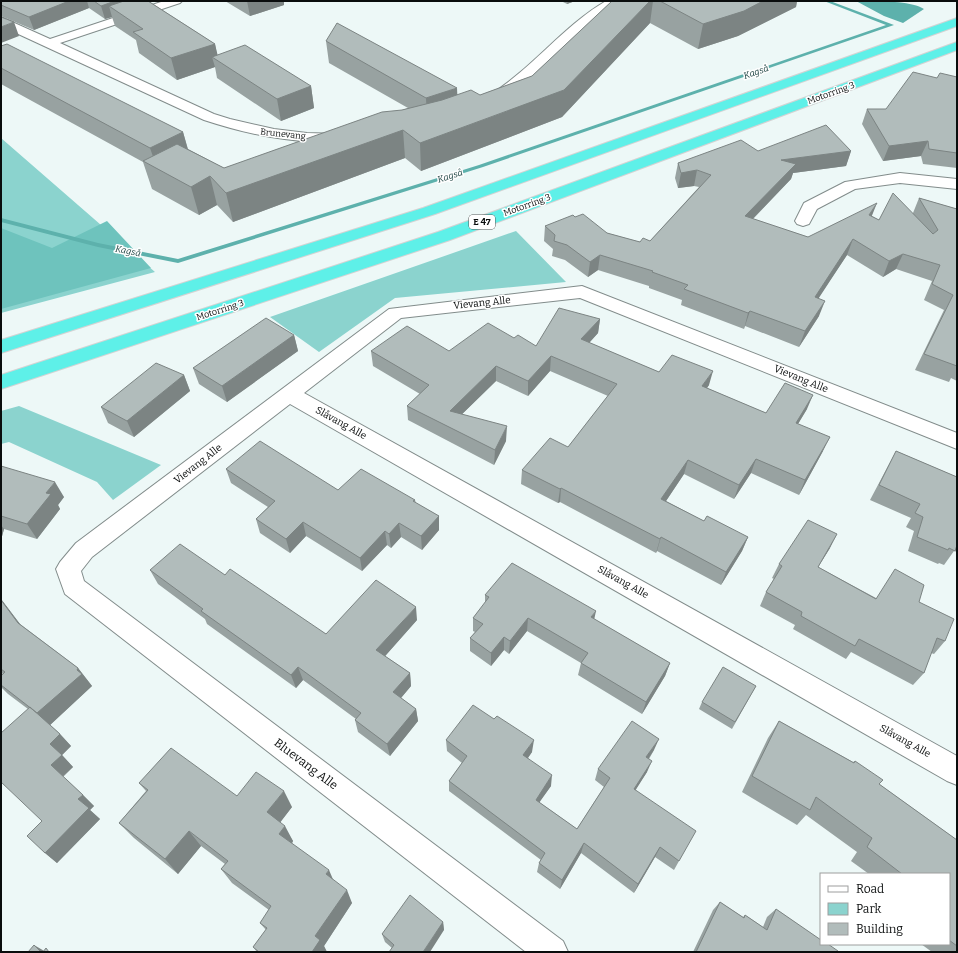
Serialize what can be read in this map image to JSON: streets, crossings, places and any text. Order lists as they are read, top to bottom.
{
  "streets": {
    "highway": ["Motorring 3", "E 47"],
    "street": [
      "Brunevang",
      "Vievang Alle",
      "Slåvang Alle",
      "Bluevang Alle"
    ]
  },
  "crossings": [
    ["Vievang Alle", "Slåvang Alle"],
    ["Vievang Alle", "Bluevang Alle"]
  ],
  "water": ["Kagså"],
  "legend": ["Road", "Park", "Building"]
}
